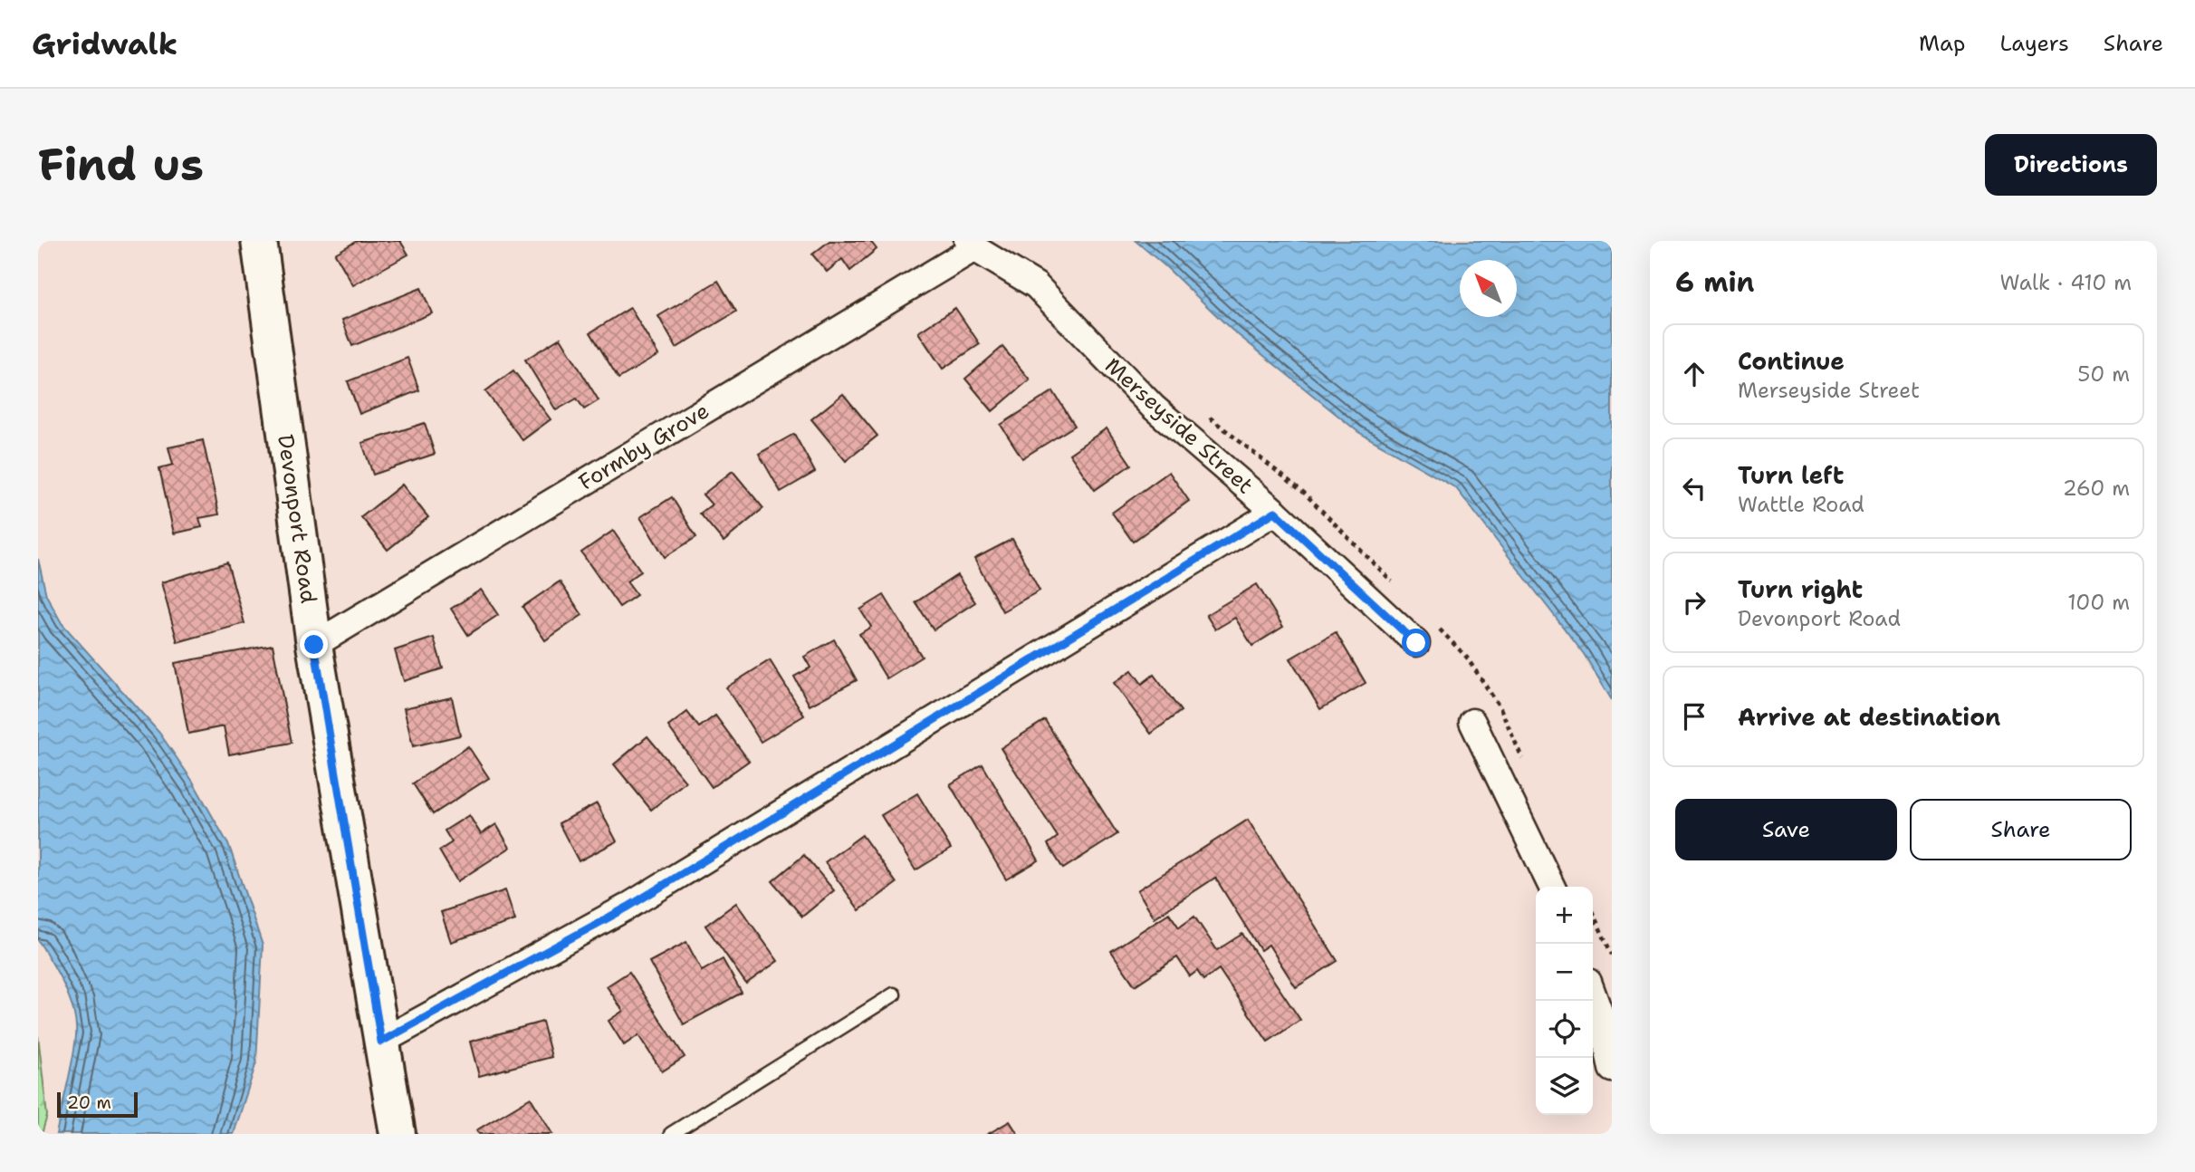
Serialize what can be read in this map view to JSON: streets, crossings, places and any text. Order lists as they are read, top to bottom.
{
  "streets": {
    "main road": ["Devonport Road"],
    "street": ["Merseyside Street", "Formby Grove"]
  },
  "crossings": [
    ["Merseyside Street", "Formby Grove"],
    ["Formby Grove", "Devonport Road"]
  ],
  "scale_bar": "20 m",
  "north": "top left",
  "page": {
    "header": "Gridwalk",
    "nav": ["Map", "Layers", "Share"],
    "buttons": [
      "Directions",
      ["Save", "Share"]
    ],
    "title": "Find us",
    "heading": ["6 min", "Walk · 410 m"],
    "list": [
      ["Continue", "Merseyside Street", "50 m"],
      ["Turn left", "Wattle Road", "260 m"],
      ["Turn right", "Devonport Road", "100 m"],
      "Arrive at destination"
    ],
    "map_buttons": ["+", "−"],
    "scale": "20 m"
  }
}
